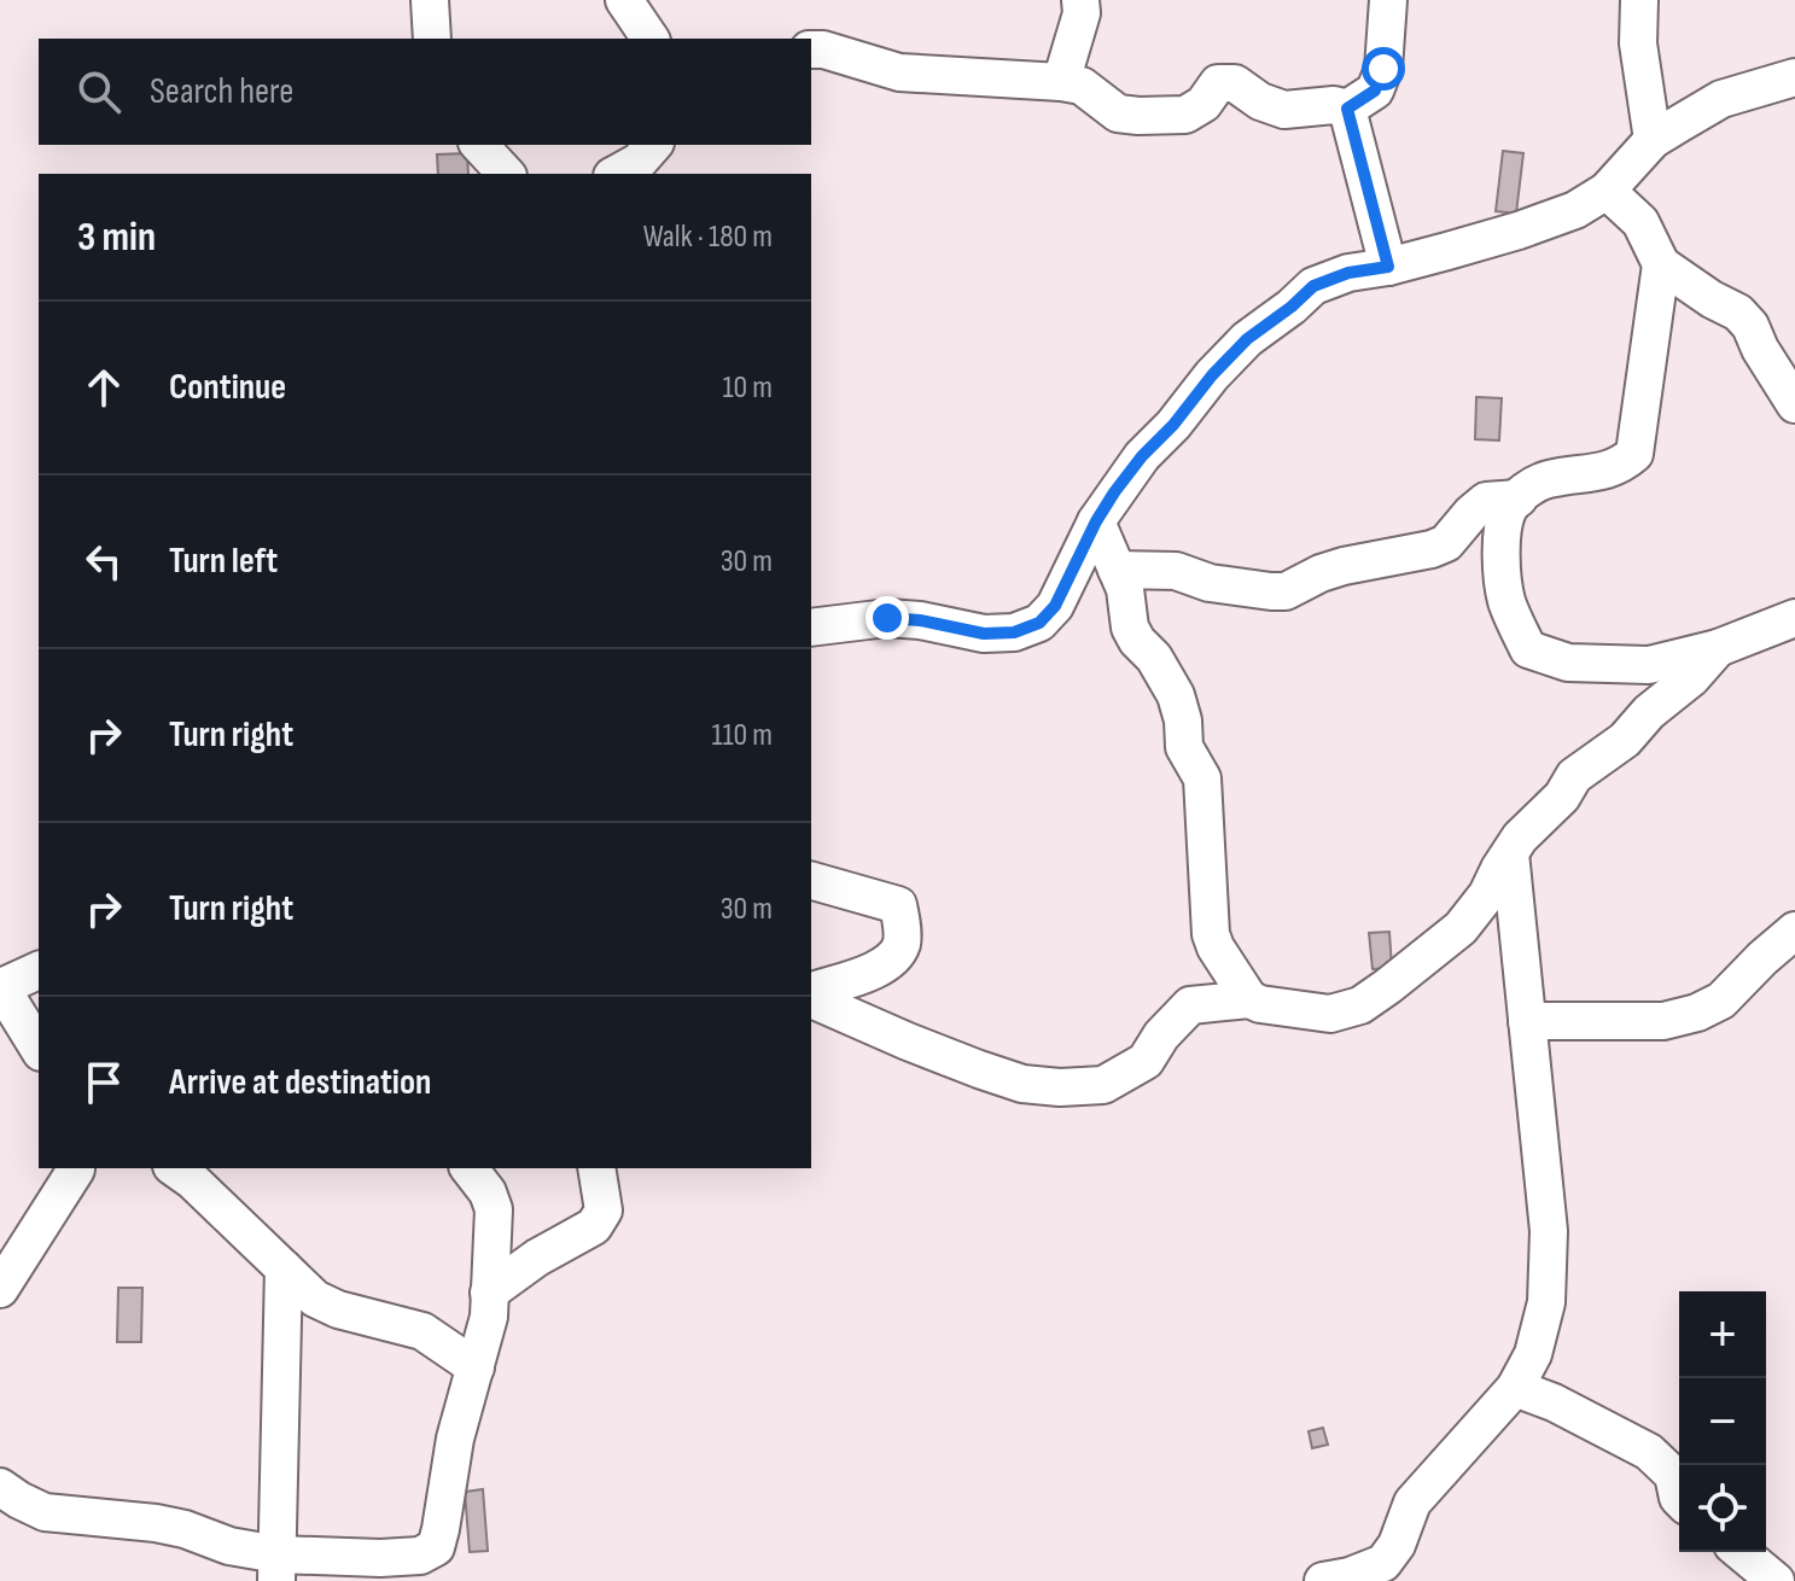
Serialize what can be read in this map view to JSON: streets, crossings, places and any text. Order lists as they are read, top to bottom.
{
  "page": {
    "search": "Search here",
    "heading": ["3 min", "Walk · 180 m"],
    "list": [
      ["Continue", "10 m"],
      ["Turn left", "30 m"],
      ["Turn right", "110 m"],
      ["Turn right", "30 m"],
      "Arrive at destination"
    ],
    "map_buttons": ["+", "−"]
  }
}
